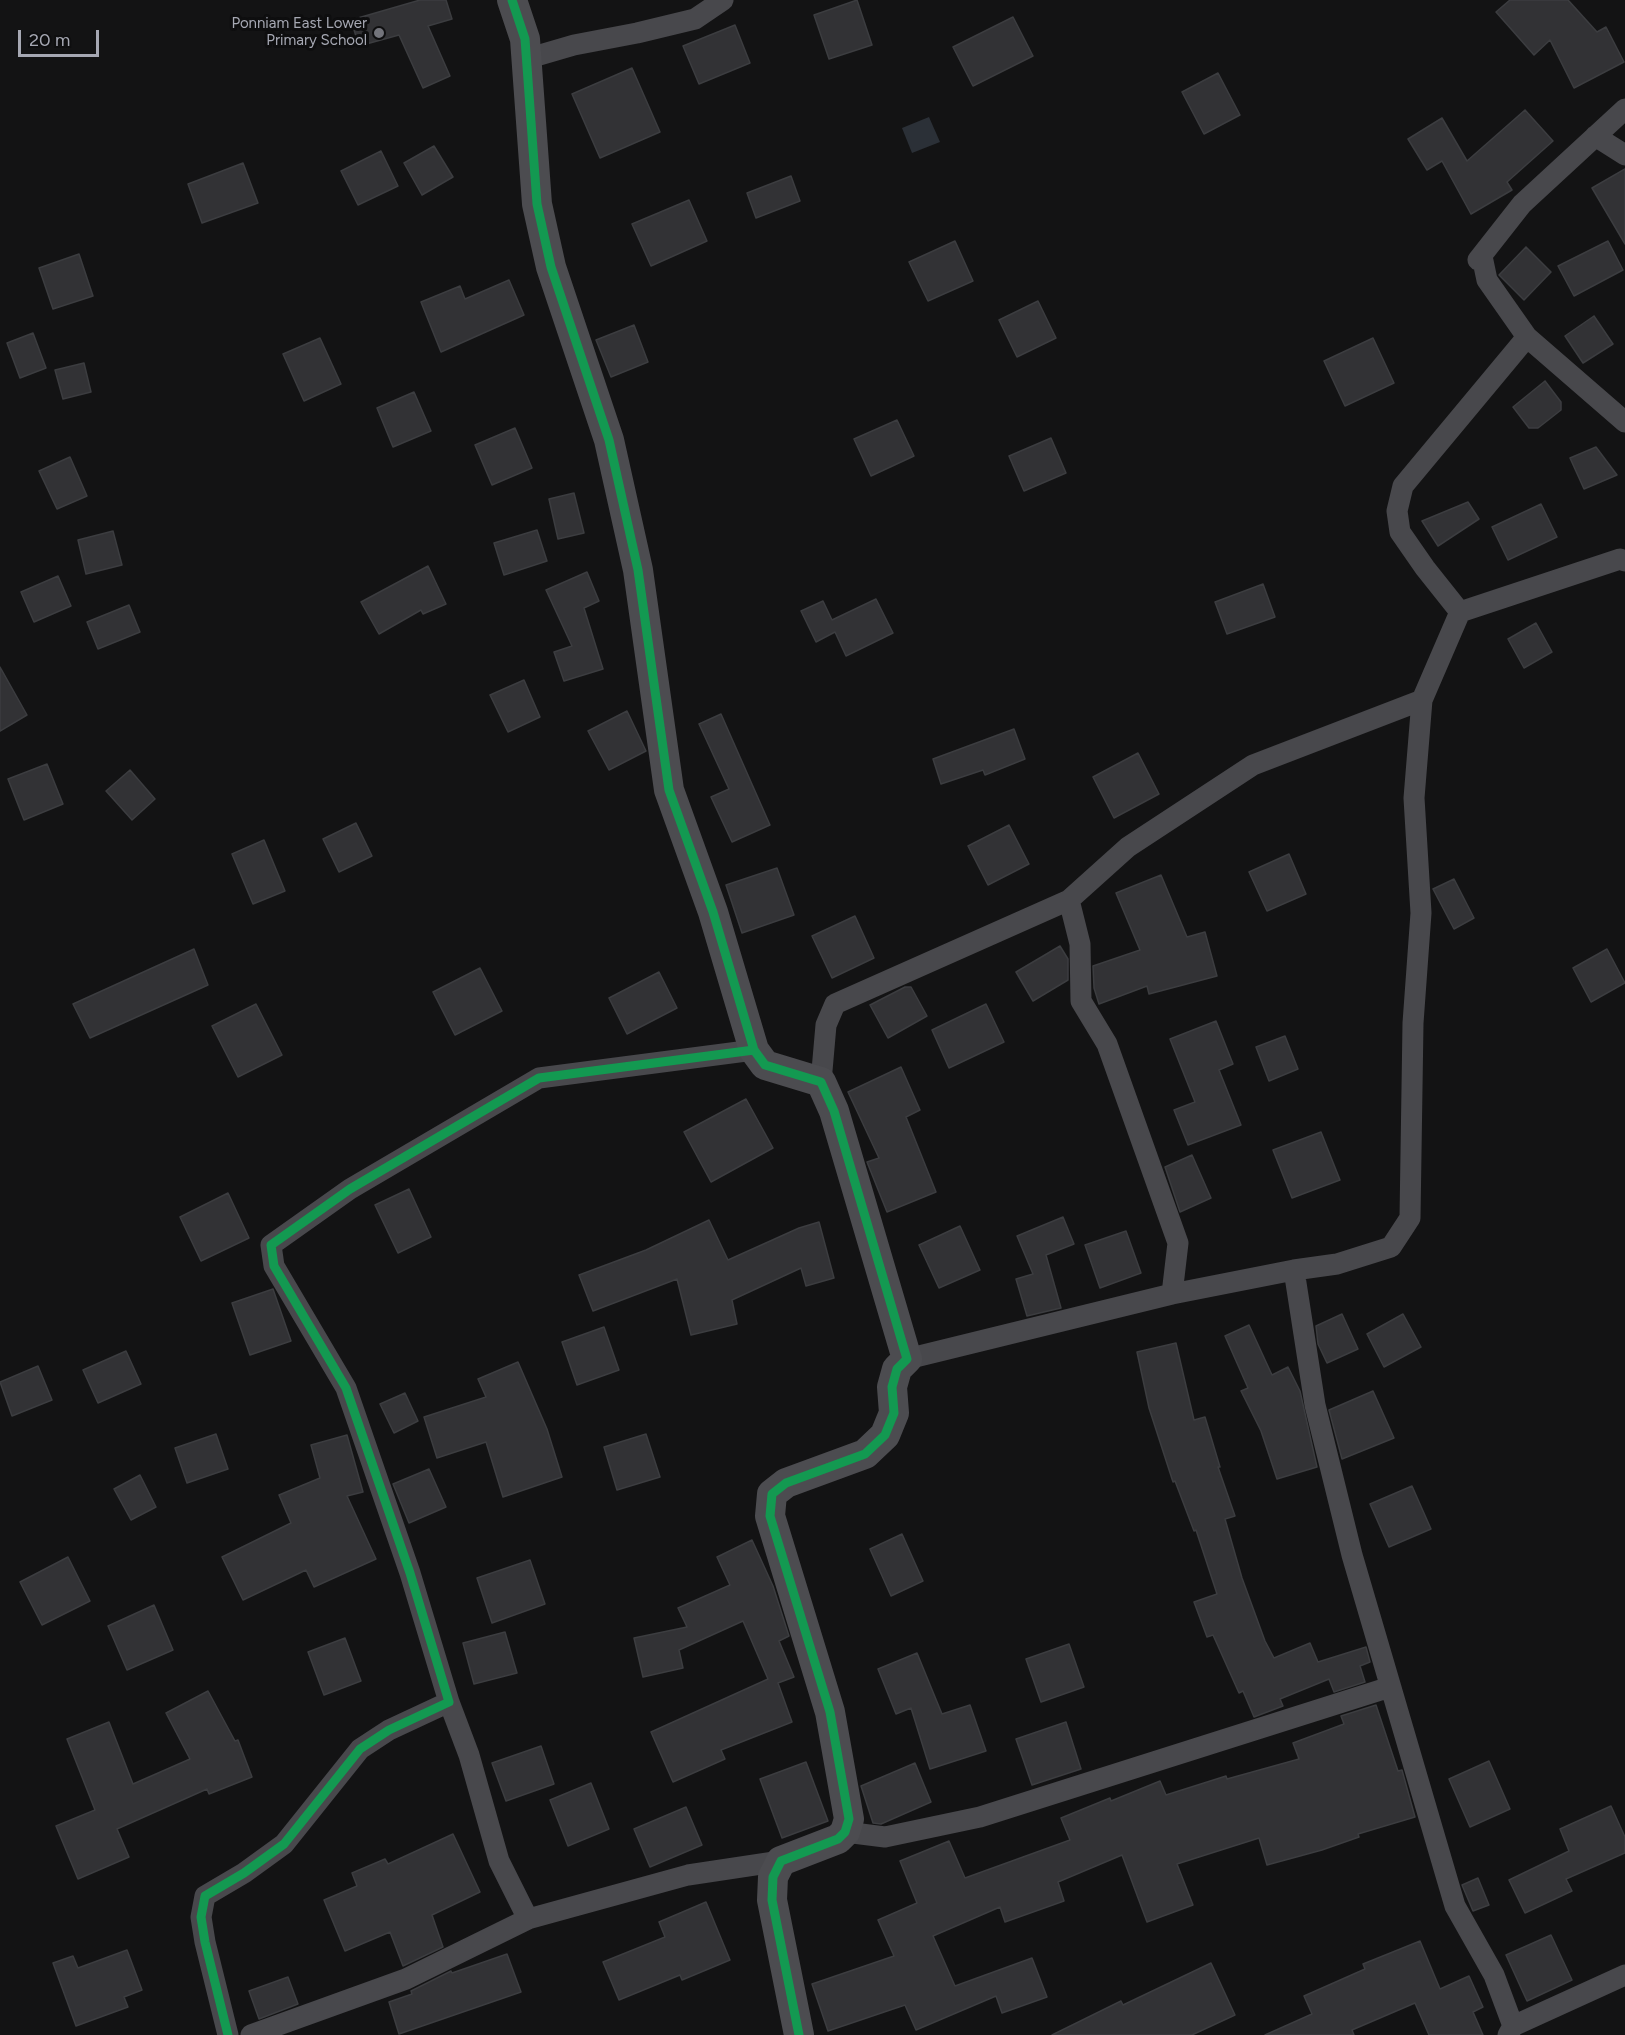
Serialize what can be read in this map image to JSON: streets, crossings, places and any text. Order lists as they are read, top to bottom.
{
  "places": ["Ponniam East Lower Primary School"],
  "scale_bar": "20 m"
}
